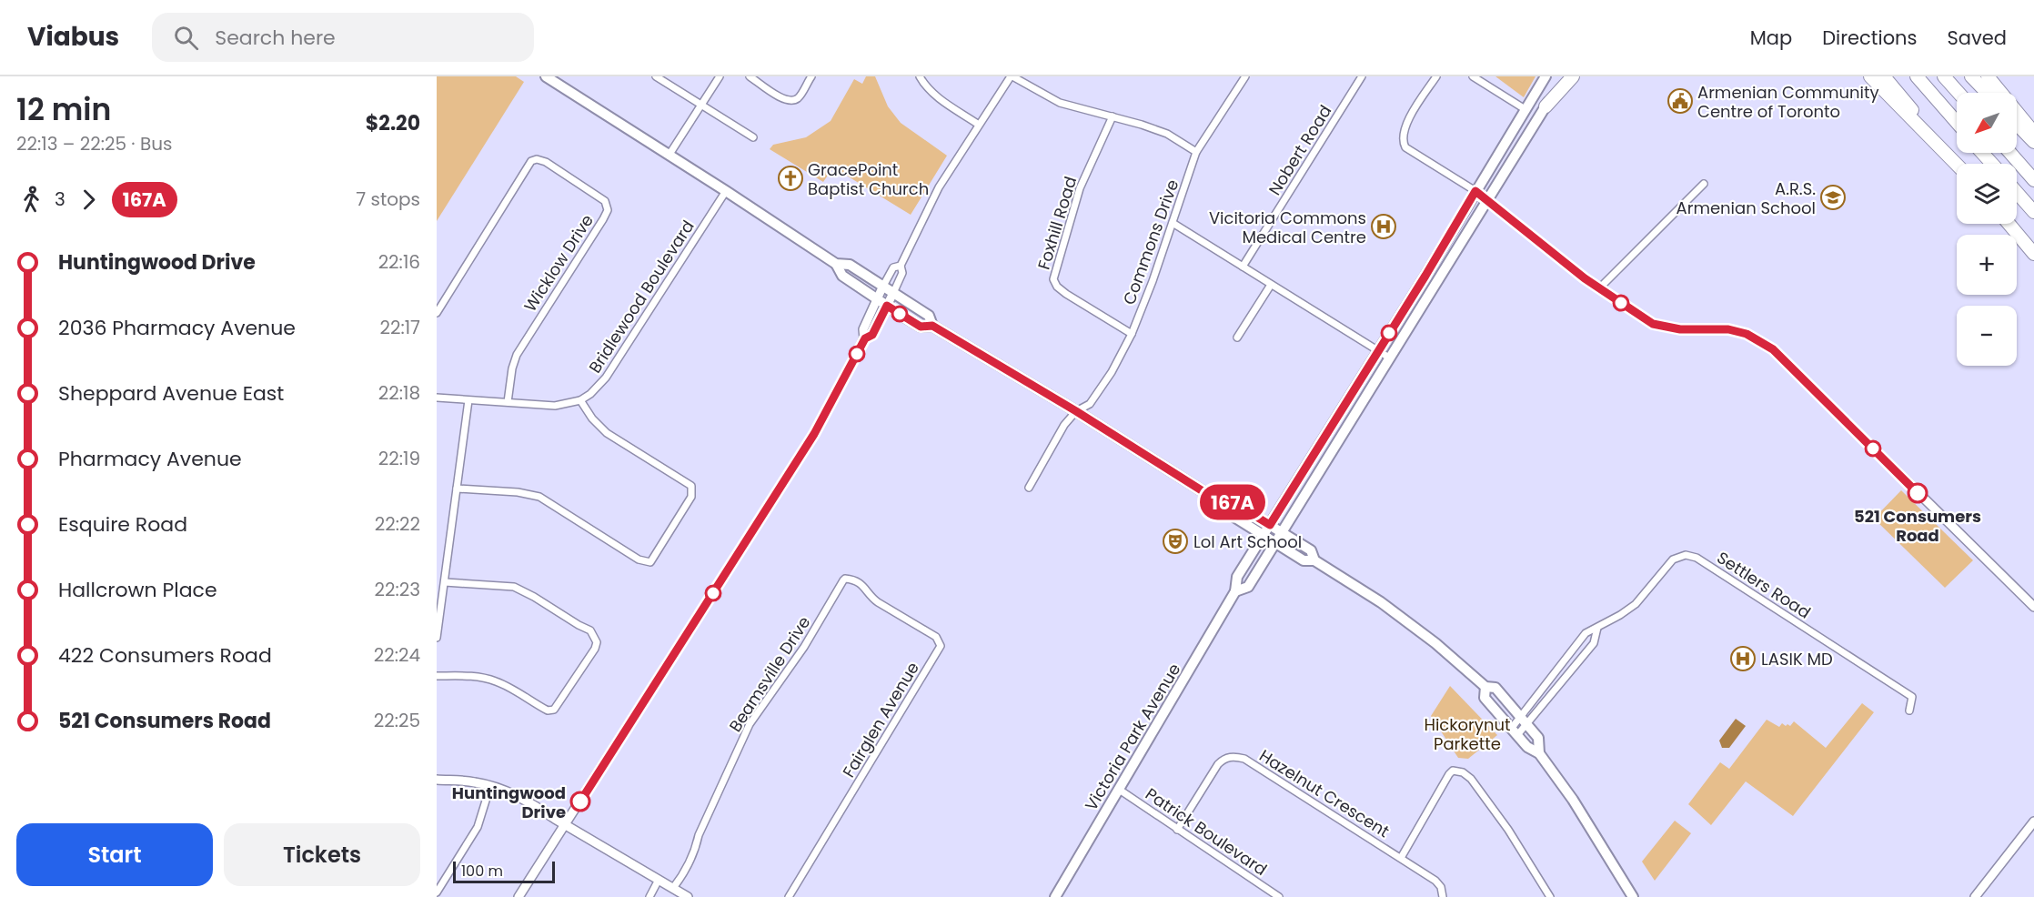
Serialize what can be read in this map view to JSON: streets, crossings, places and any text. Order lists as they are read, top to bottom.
{
  "streets": {
    "main road": ["Victoria Park Avenue"],
    "street": [
      "Nobert Road",
      "Foxhill Road",
      "Commons Drive",
      "Wicklow Drive",
      "Bridlewood Boulevard",
      "Settlers Road",
      "Beamsville Drive",
      "Fairglen Avenue",
      "Hazelnut Crescent",
      "Patrick Boulevard"
    ]
  },
  "crossings": [
    ["Foxhill Road", "Commons Drive"],
    ["Beamsville Drive", "Fairglen Avenue"],
    ["Victoria Park Avenue", "Patrick Boulevard"],
    ["Hazelnut Crescent", "Patrick Boulevard"]
  ],
  "parks": ["Hickorynut Parkette"],
  "places": {
    "public building": ["Armenian Community Centre of Toronto"],
    "church": ["GracePoint Baptist Church"],
    "school or university": ["A.R.S. Armenian School"],
    "hospital": ["Vicitoria Commons Medical Centre", "LASIK MD"],
    "other": ["521 Consumers Road", "Huntingwood Drive"],
    "theatre": ["Lol Art School"]
  },
  "lines": ["bus line 167A"],
  "scale_bar": "100 m",
  "north": "bottom left",
  "page": {
    "header": "Viabus",
    "search": "Search here",
    "nav": ["Map", "Directions", "Saved"],
    "heading": ["12 min", "22:13 – 22:25 · Bus", "$2.20"],
    "on_map": "167A",
    "map_buttons": ["+", "−"],
    "legs": ["3", "167A", "7 stops"],
    "list": [
      {
        "name": "Huntingwood Drive",
        "value": "22:16"
      },
      {
        "name": "2036 Pharmacy Avenue",
        "value": "22:17"
      },
      {
        "name": "Sheppard Avenue East",
        "value": "22:18"
      },
      {
        "name": "Pharmacy Avenue",
        "value": "22:19"
      },
      {
        "name": "Esquire Road",
        "value": "22:22"
      },
      {
        "name": "Hallcrown Place",
        "value": "22:23"
      },
      {
        "name": "422 Consumers Road",
        "value": "22:24"
      },
      {
        "name": "521 Consumers Road",
        "value": "22:25"
      }
    ],
    "buttons": ["Start", "Tickets"],
    "scale": "100 m"
  }
}
